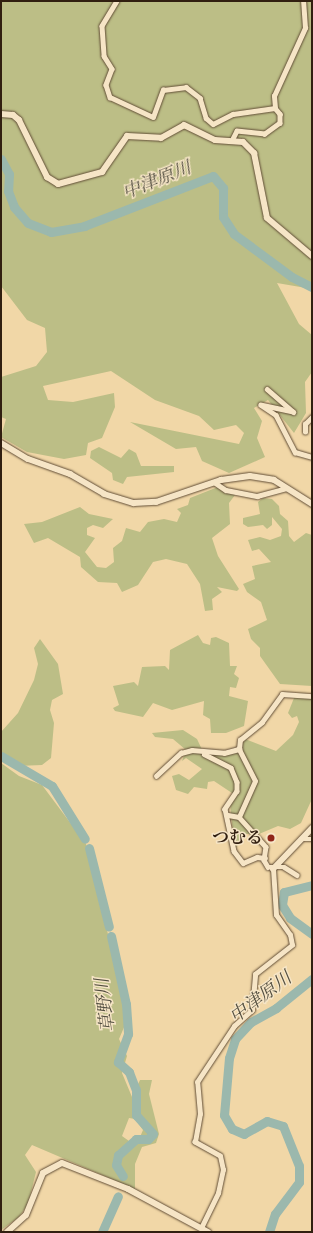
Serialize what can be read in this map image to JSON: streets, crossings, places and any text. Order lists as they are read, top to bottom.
{
  "water": ["中津原川", "草野川"],
  "places": ["つむる"]
}
